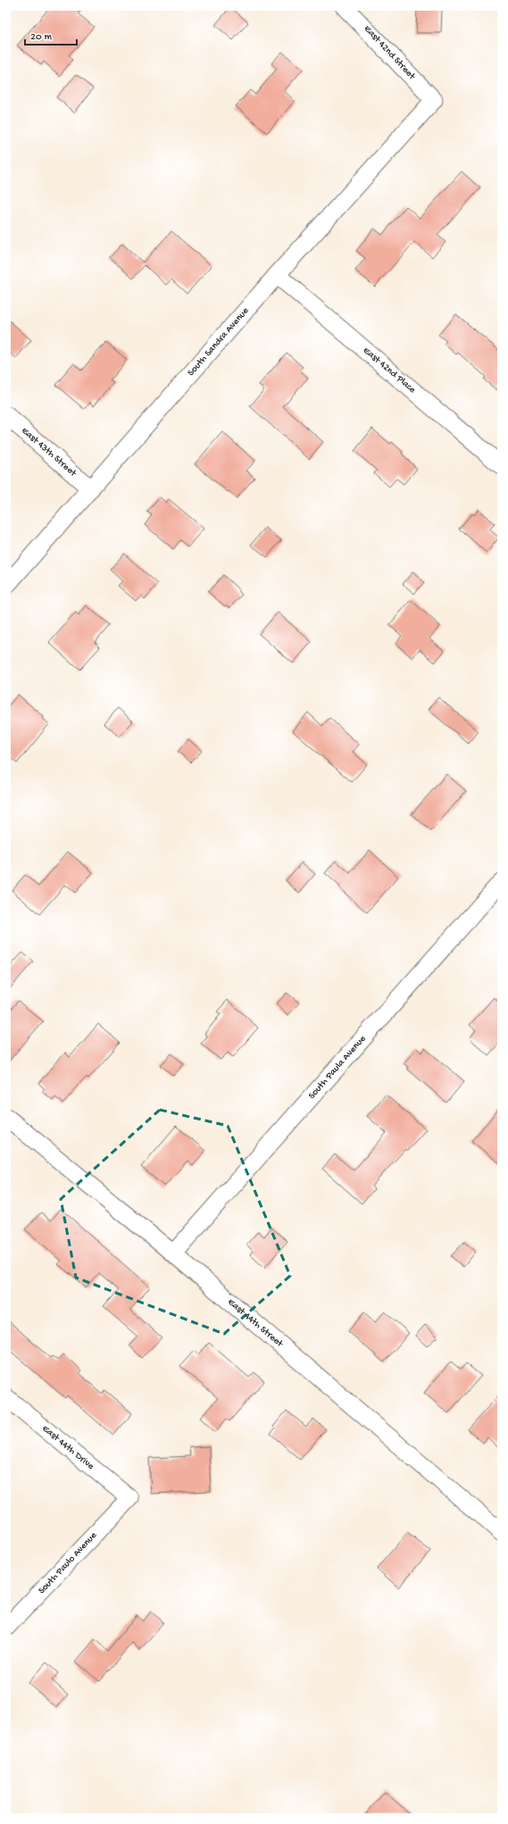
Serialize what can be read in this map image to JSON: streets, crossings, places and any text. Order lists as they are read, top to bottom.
{
  "streets": {
    "street": [
      "East 42nd Street",
      "South Sandra Avenue",
      "East 42nd Place",
      "East 43th Street",
      "South Paula Avenue",
      "East 44th Street",
      "East 44th Drive",
      "South Paulo Avenue"
    ]
  },
  "crossings": [
    ["East 42nd Street", "South Sandra Avenue"],
    ["South Sandra Avenue", "East 42nd Place"],
    ["South Sandra Avenue", "East 43th Street"],
    ["South Paula Avenue", "East 44th Street"],
    ["East 44th Drive", "South Paulo Avenue"]
  ],
  "scale_bar": "20 m"
}
